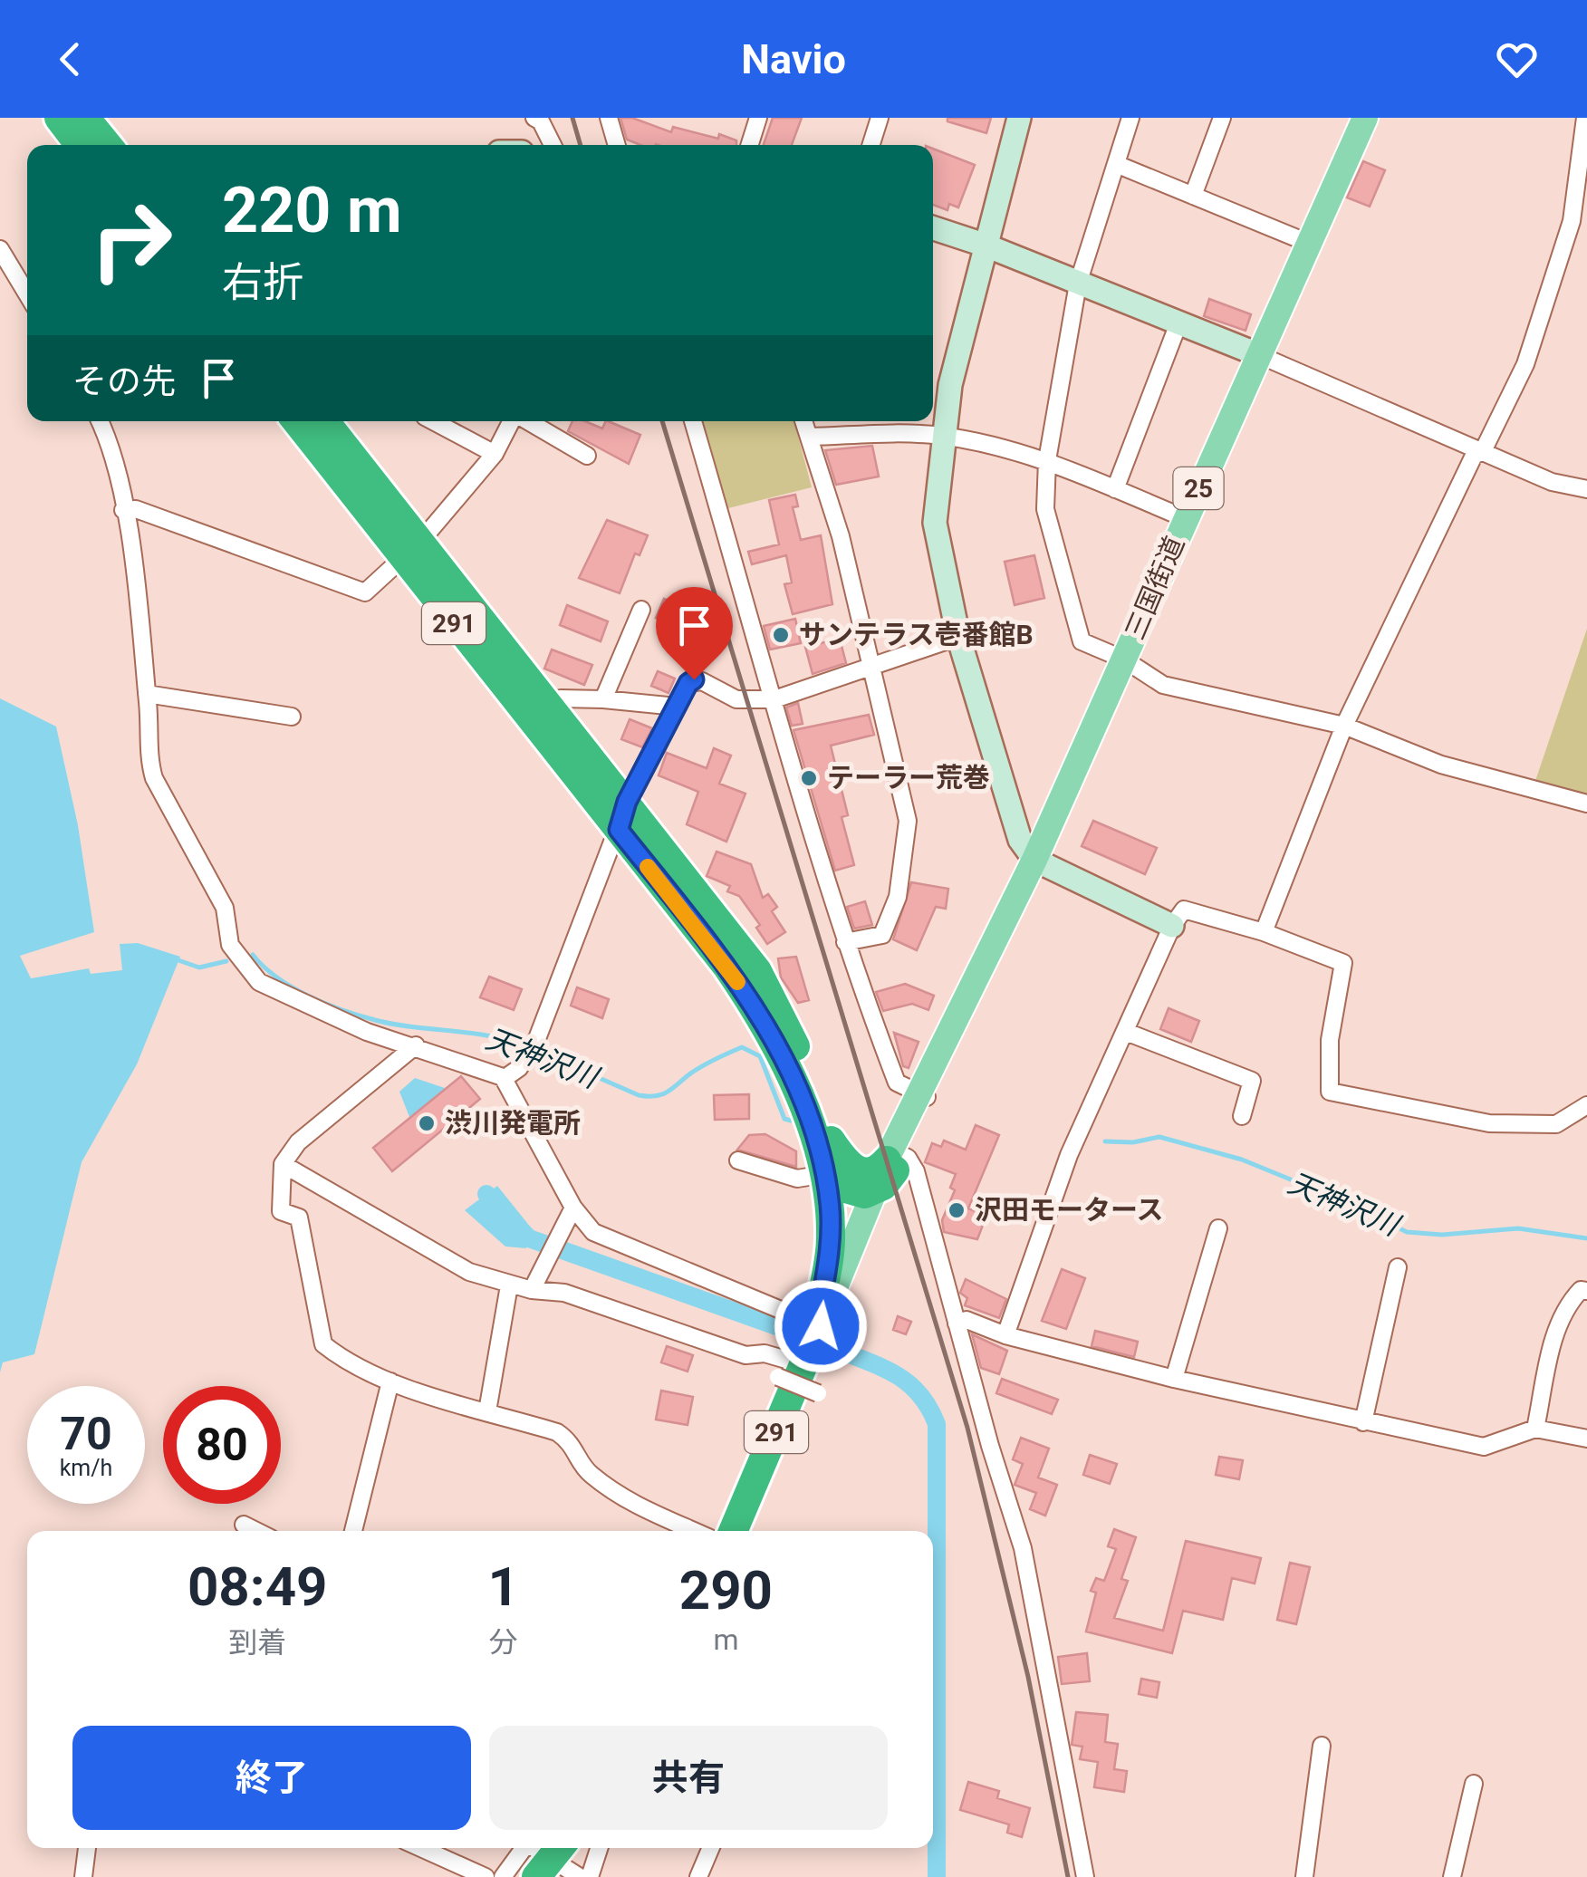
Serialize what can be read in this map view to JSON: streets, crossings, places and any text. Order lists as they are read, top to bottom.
{
  "streets": {
    "highway": ["291"],
    "main road": ["25", "三国街道"]
  },
  "crossings": [
    ["三国街道", "291"]
  ],
  "water": ["天神沢川"],
  "places": [
    "サンテラス壱番館B",
    "テーラー荒巻",
    "渋川発電所",
    "沢田モータース"
  ],
  "page": {
    "header": "Navio",
    "turn": ["220 m", "右折"],
    "then": "その先",
    "speed": "70 km/h",
    "limit": "80",
    "eta": [
      "08:49",
      "到着",
      "1",
      "分",
      "290",
      "m"
    ],
    "buttons": ["終了", "共有"]
  }
}
